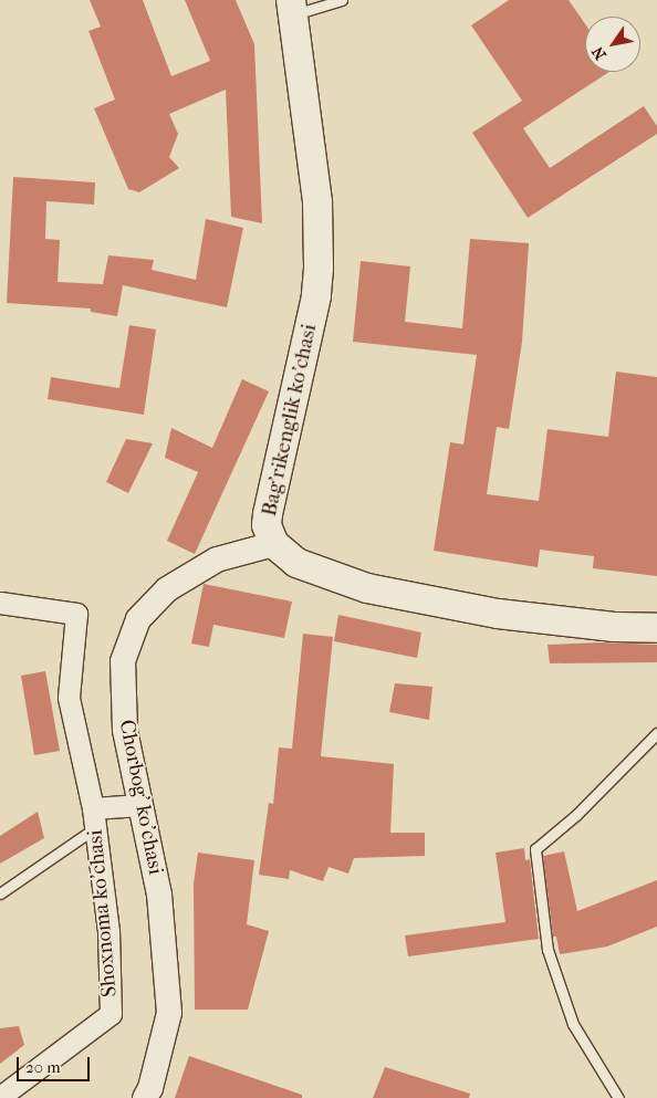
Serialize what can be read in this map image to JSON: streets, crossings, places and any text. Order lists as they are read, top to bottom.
{
  "streets": {
    "main road": ["Bag'rikenglik ko'chasi"],
    "street": ["Chorbog' ko'chasi", "Shoxnoma ko'chasi"]
  },
  "crossings": [
    ["Bag'rikenglik ko'chasi", "Chorbog' ko'chasi"]
  ],
  "scale_bar": "20 m",
  "north": "bottom left"
}
